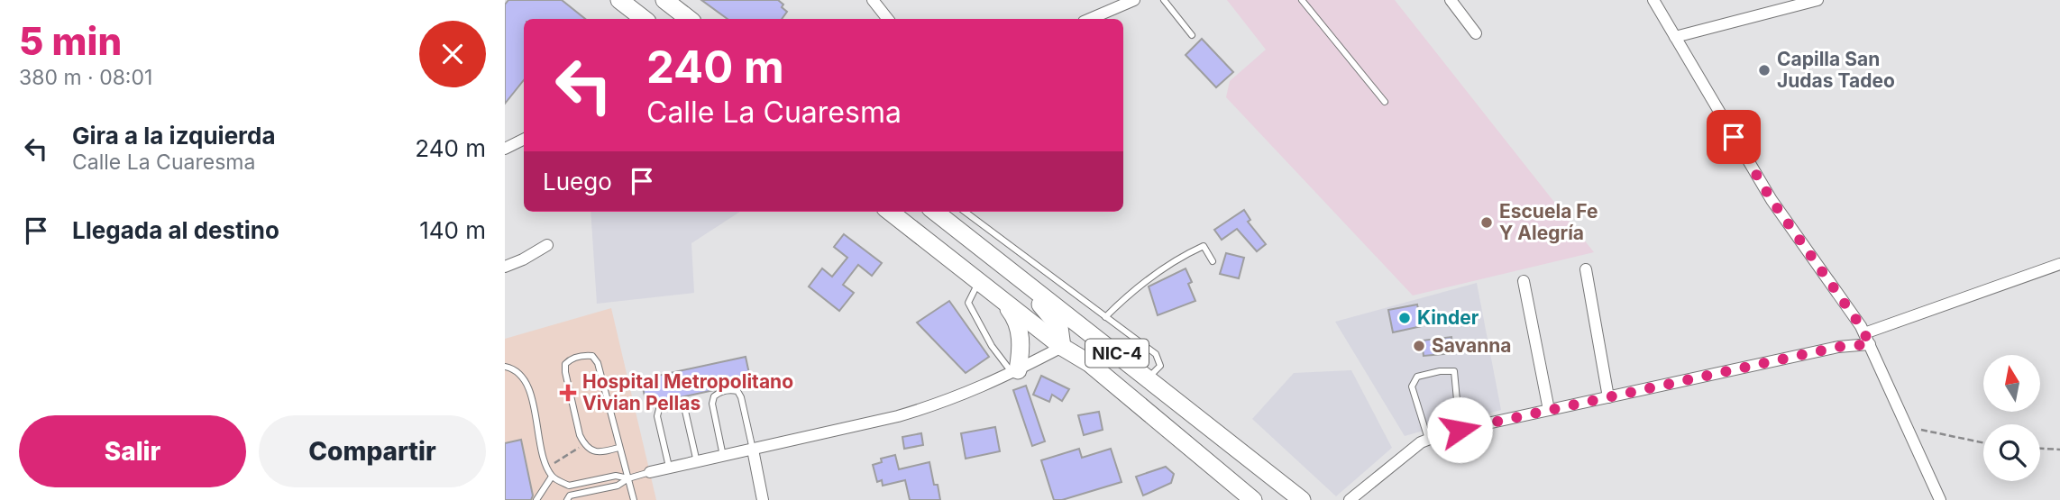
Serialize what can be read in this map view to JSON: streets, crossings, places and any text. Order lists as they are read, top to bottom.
{
  "streets": {
    "highway": ["NIC-4"]
  },
  "places": {
    "other": [
      "Capilla San Judas Tadeo",
      "Escuela Fe Y Alegría",
      "Kinder",
      "Savanna"
    ],
    "health": ["Hospital Metropolitano Vivian Pellas"]
  },
  "north": "top",
  "page": {
    "heading": ["5 min", "380 m · 08:01"],
    "turn": ["240 m", "Calle La Cuaresma"],
    "list": [
      {
        "name": "Gira a la izquierda",
        "note": "Calle La Cuaresma",
        "value": "240 m"
      },
      {
        "name": "Llegada al destino",
        "value": "140 m"
      }
    ],
    "then": "Luego",
    "buttons": ["Salir", "Compartir"]
  }
}
